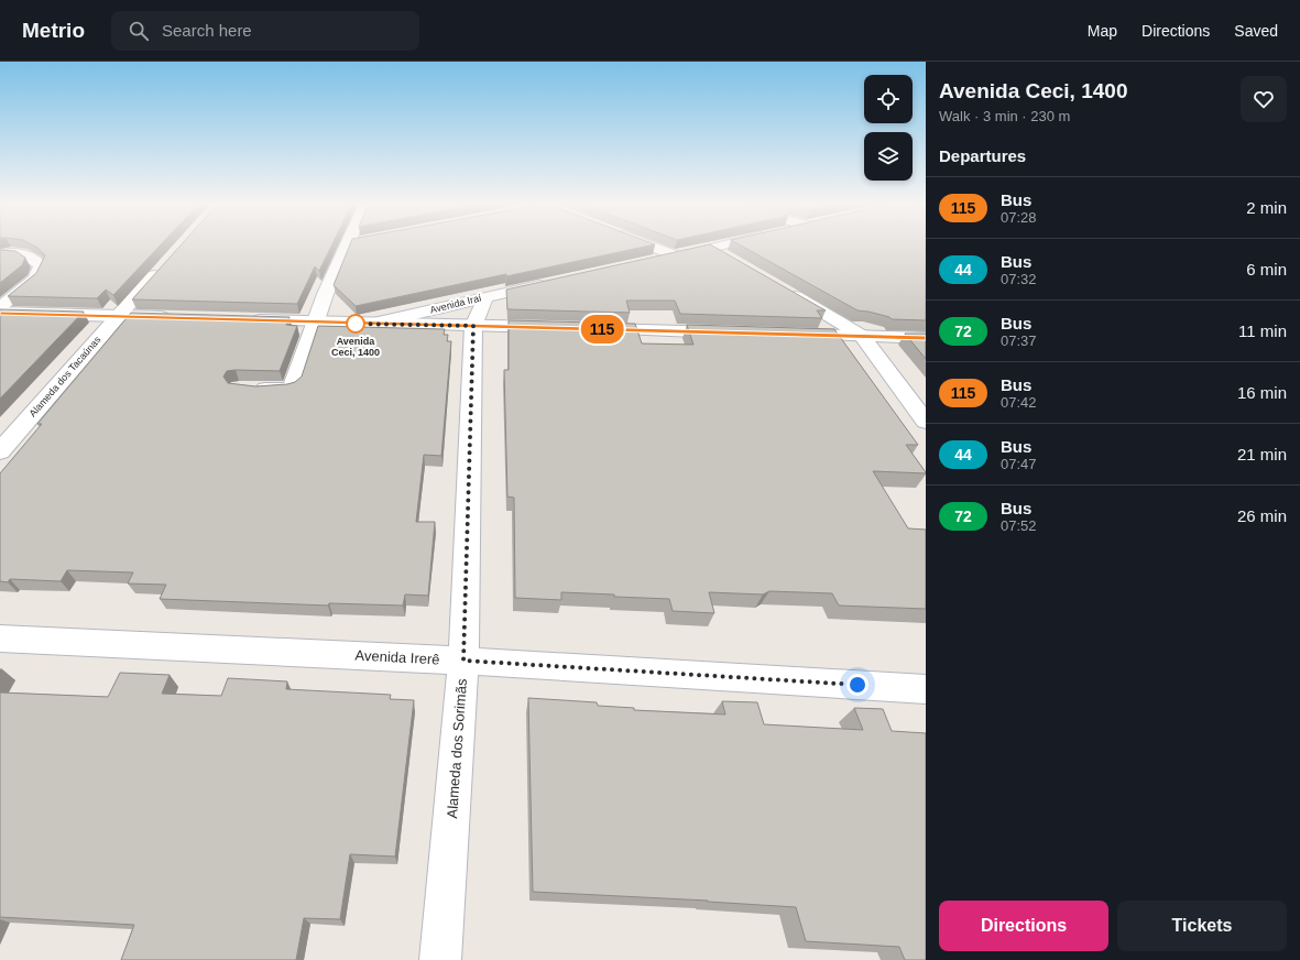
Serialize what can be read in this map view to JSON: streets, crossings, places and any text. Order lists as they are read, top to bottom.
{
  "streets": {
    "street": [
      "Avenida Iraí",
      "Alameda dos Tacaúnas",
      "Avenida Irerê",
      "Alameda dos Sorimãs"
    ]
  },
  "crossings": [
    ["Avenida Iraí", "Alameda dos Sorimãs"],
    ["Avenida Irerê", "Alameda dos Sorimãs"]
  ],
  "places": ["Avenida Ceci, 1400"],
  "lines": ["bus line 115"],
  "page": {
    "header": "Metrio",
    "search": "Search here",
    "nav": ["Map", "Directions", "Saved"],
    "on_map": "115",
    "heading": [
      ["Avenida Ceci, 1400", "Walk · 3 min · 230 m"],
      "Departures"
    ],
    "list": [
      {
        "mark": "115",
        "name": "Bus",
        "note": "07:28",
        "value": "2 min"
      },
      {
        "mark": "44",
        "name": "Bus",
        "note": "07:32",
        "value": "6 min"
      },
      {
        "mark": "72",
        "name": "Bus",
        "note": "07:37",
        "value": "11 min"
      },
      {
        "mark": "115",
        "name": "Bus",
        "note": "07:42",
        "value": "16 min"
      },
      {
        "mark": "44",
        "name": "Bus",
        "note": "07:47",
        "value": "21 min"
      },
      {
        "mark": "72",
        "name": "Bus",
        "note": "07:52",
        "value": "26 min"
      }
    ],
    "buttons": ["Directions", "Tickets"]
  }
}
